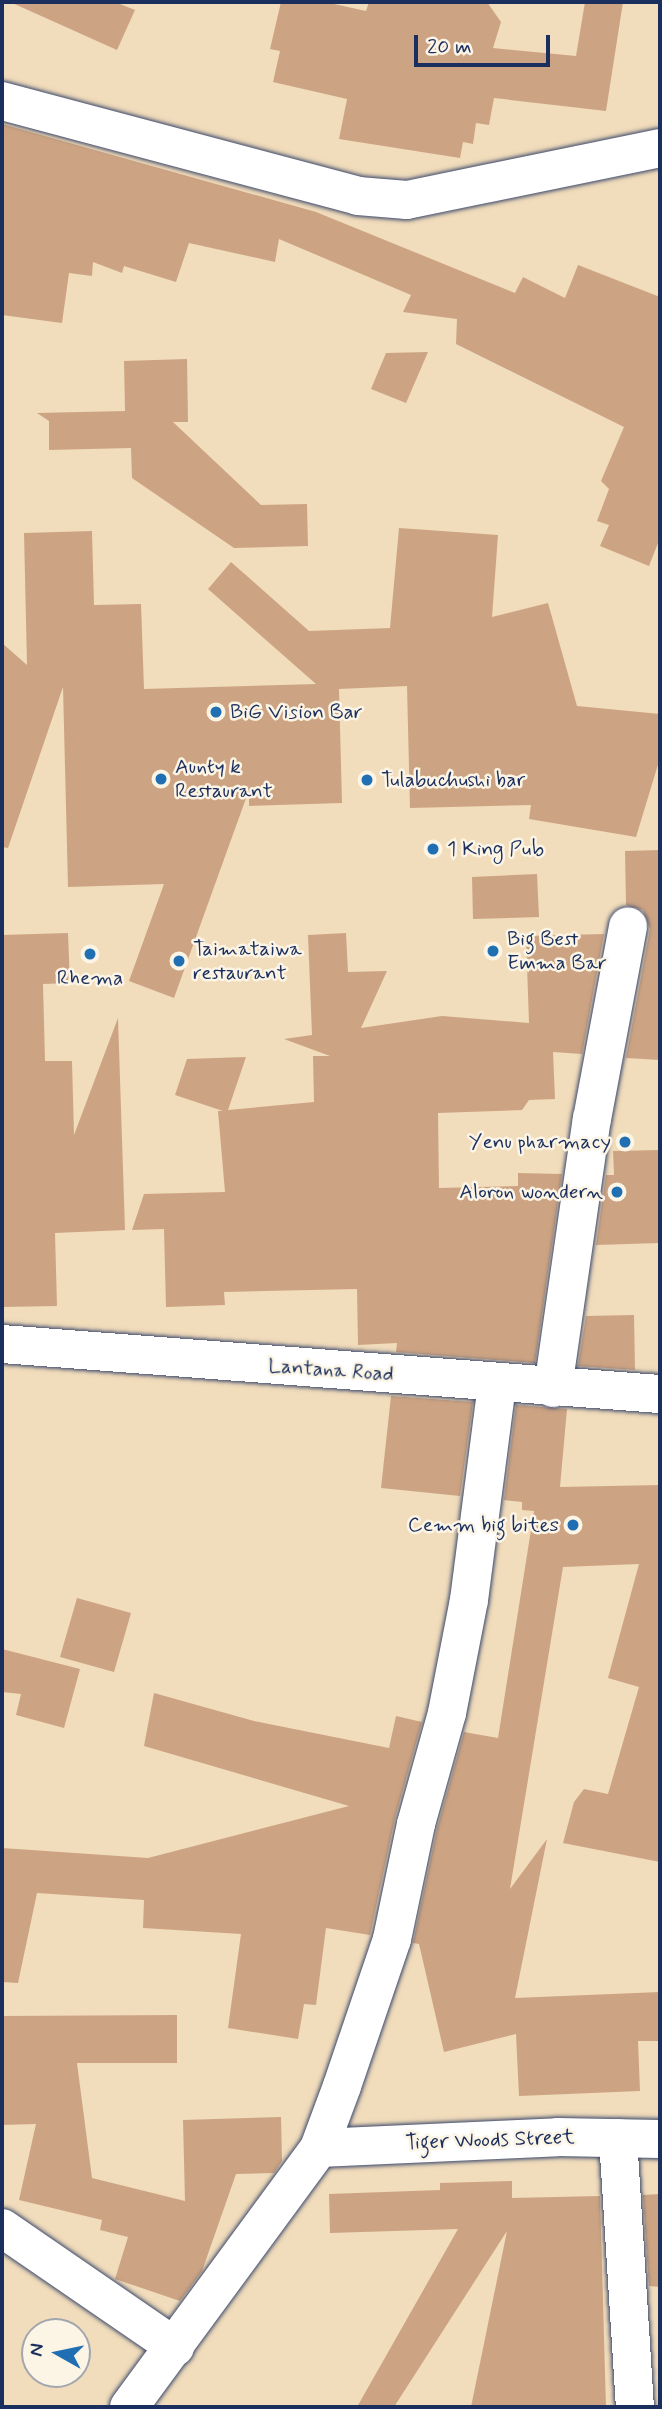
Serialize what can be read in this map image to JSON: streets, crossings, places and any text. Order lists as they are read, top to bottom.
{
  "streets": {
    "street": ["Lantana Road", "Tiger Woods Street"]
  },
  "places": [
    "BiG Vision Bar",
    "Aunty k Restaurant",
    "Tulabuchushi bar",
    "1 King Pub",
    "Big Best Emma Bar",
    "Rhema",
    "Taimataiwa restaurant",
    "Yenu pharmacy",
    "Aloron wondern",
    "Cemm big bites"
  ],
  "scale_bar": "20 m",
  "north": "left"
}
